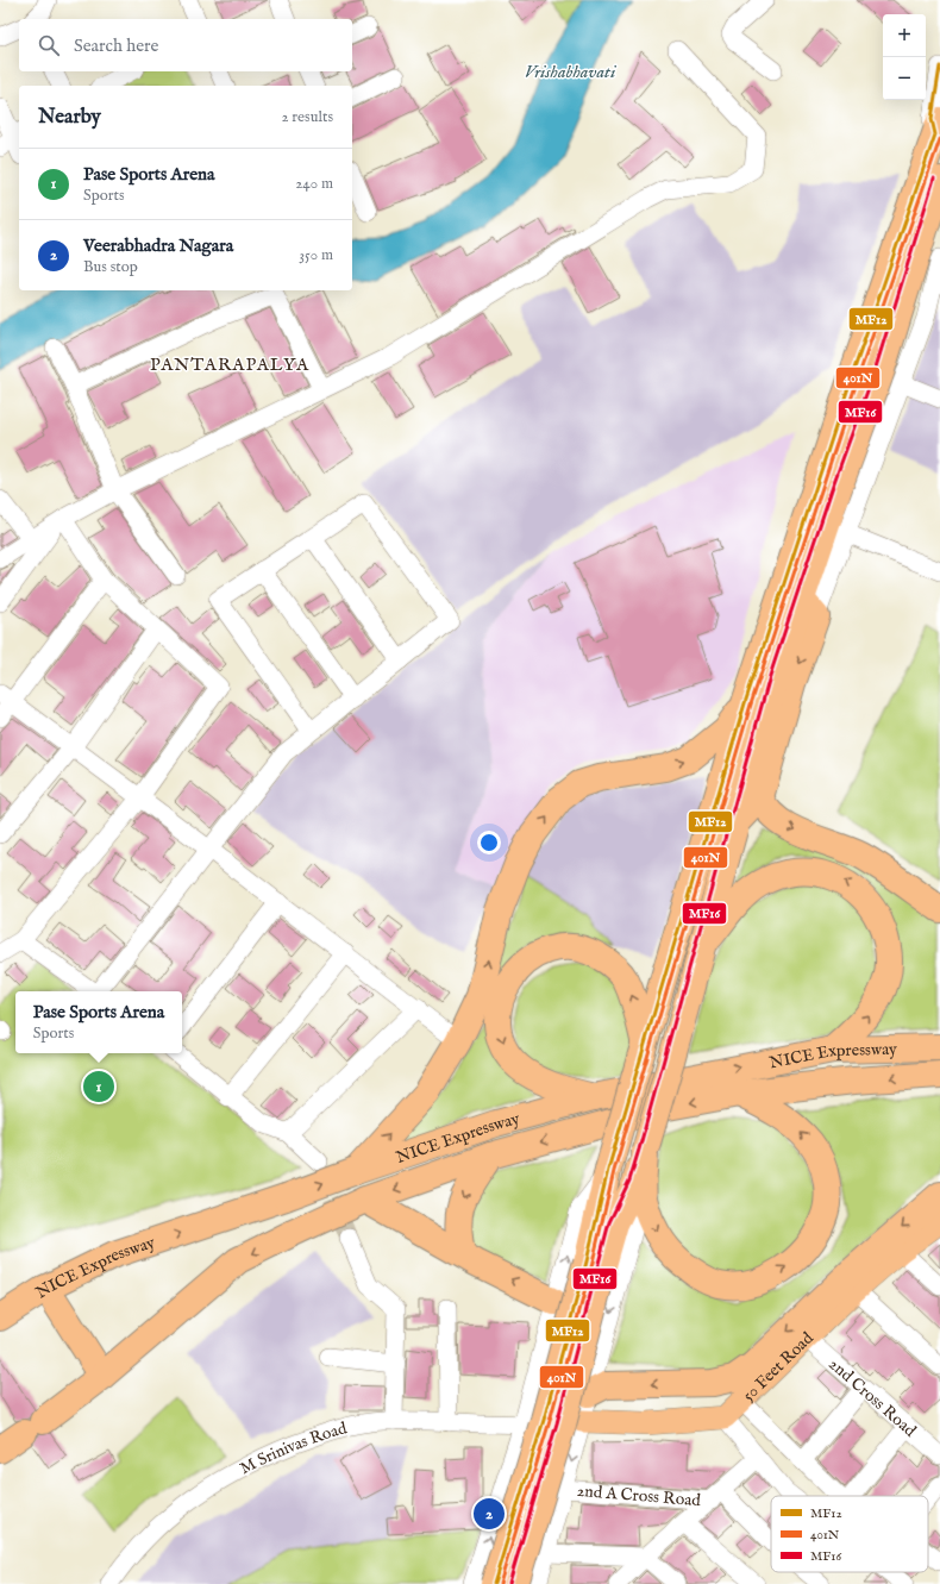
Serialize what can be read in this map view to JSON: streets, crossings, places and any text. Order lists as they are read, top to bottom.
{
  "streets": {
    "highway": ["NICE Expressway"],
    "main road": ["50 Feet Road"],
    "street": ["2nd Cross Road", "M Srinivas Road", "2nd A Cross Road"]
  },
  "crossings": [
    ["50 Feet Road", "2nd Cross Road"]
  ],
  "districts": ["PANTARAPALYA"],
  "water": ["Vrishabhavati"],
  "lines": ["transit line MF12", "transit line 401N", "transit line MF16"],
  "legend": ["MF12", "401N", "MF16"],
  "page": {
    "map_buttons": ["+", "−"],
    "search": "Search here",
    "heading": ["Nearby", "2 results"],
    "list": [
      {
        "mark": "1",
        "name": "Pase Sports Arena",
        "note": "Sports",
        "value": "240 m"
      },
      {
        "mark": "2",
        "name": "Veerabhadra Nagara",
        "note": "Bus stop",
        "value": "350 m"
      }
    ],
    "popup": ["Pase Sports Arena", "Sports"],
    "pins": ["1", "2"]
  }
}
